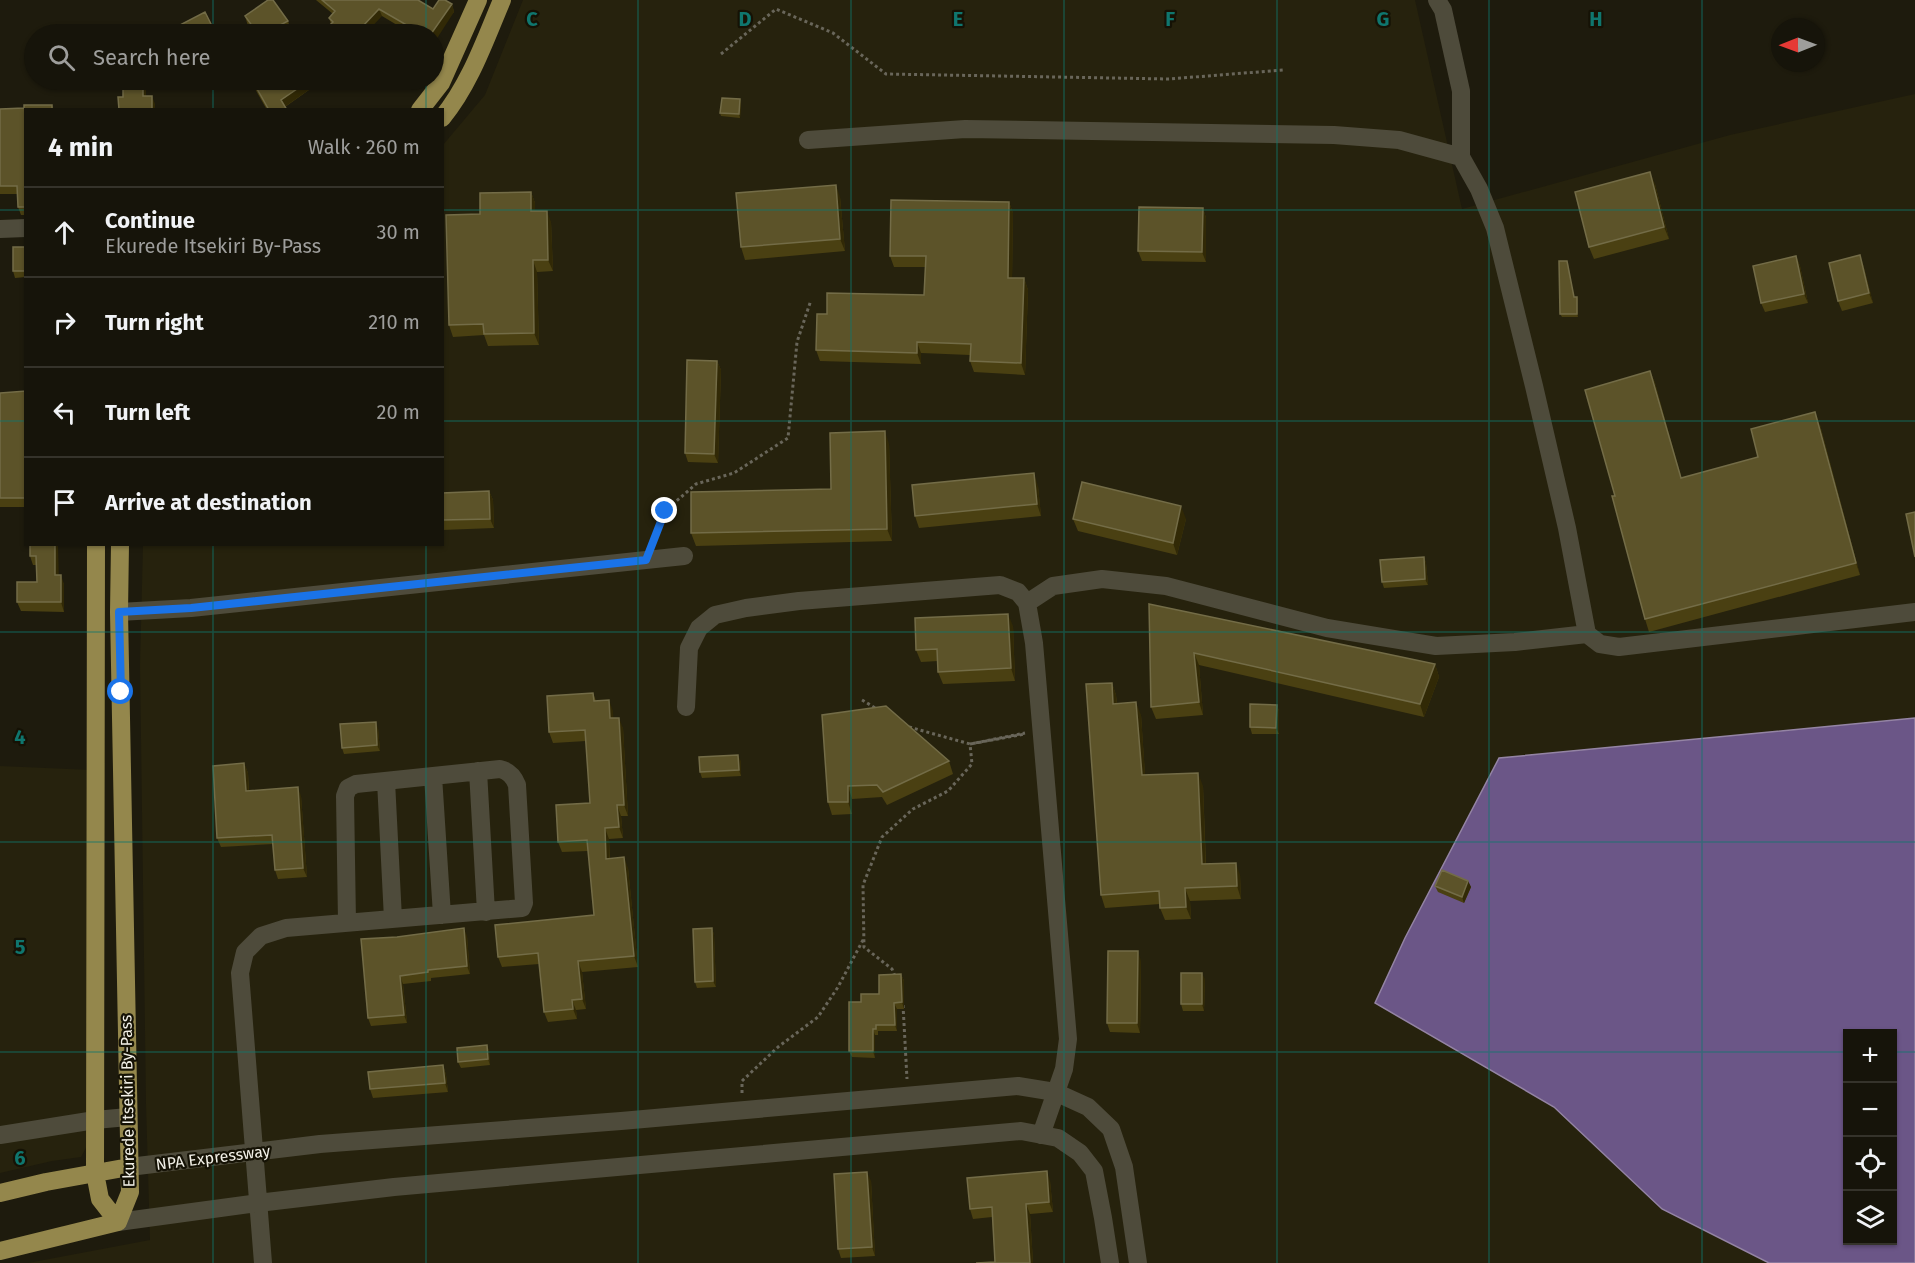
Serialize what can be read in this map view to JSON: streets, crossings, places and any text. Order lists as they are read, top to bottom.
{
  "streets": {
    "main road": ["Ekurede Itsekiri By-Pass", "NPA Expressway"]
  },
  "crossings": [
    ["Ekurede Itsekiri By-Pass", "NPA Expressway"]
  ],
  "north": "left",
  "page": {
    "search": "Search here",
    "heading": ["4 min", "Walk · 260 m"],
    "list": [
      ["Continue", "Ekurede Itsekiri By-Pass", "30 m"],
      ["Turn right", "210 m"],
      ["Turn left", "20 m"],
      "Arrive at destination"
    ],
    "map_buttons": ["+", "−"]
  },
  "grid": {
    "columns": [
      "C",
      "D",
      "E",
      "F",
      "G",
      "H"
    ],
    "rows": ["4", "5", "6"]
  }
}
